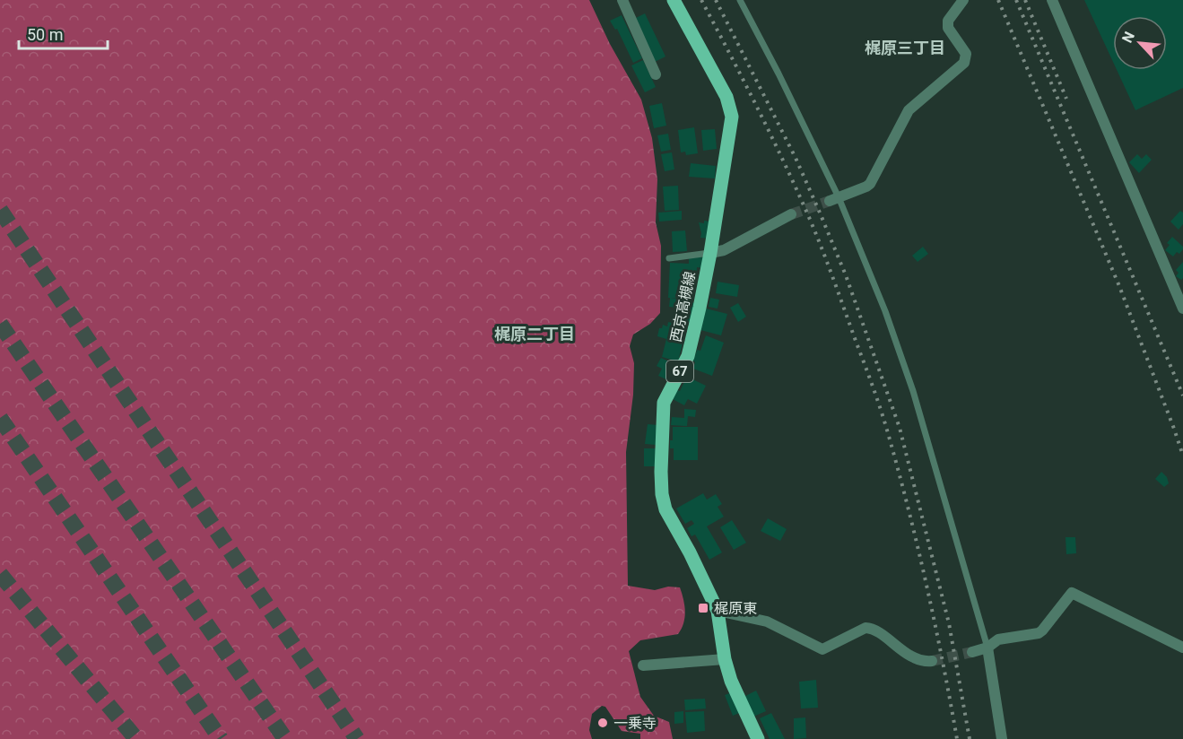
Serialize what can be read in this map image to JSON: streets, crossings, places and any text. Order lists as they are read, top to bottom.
{
  "streets": {
    "main road": ["西京高槻線", "67"]
  },
  "districts": ["梶原三丁目", "梶原二丁目"],
  "places": {
    "transit": ["梶原東"],
    "other": ["一乗寺"]
  },
  "scale_bar": "50 m",
  "north": "top left"
}
